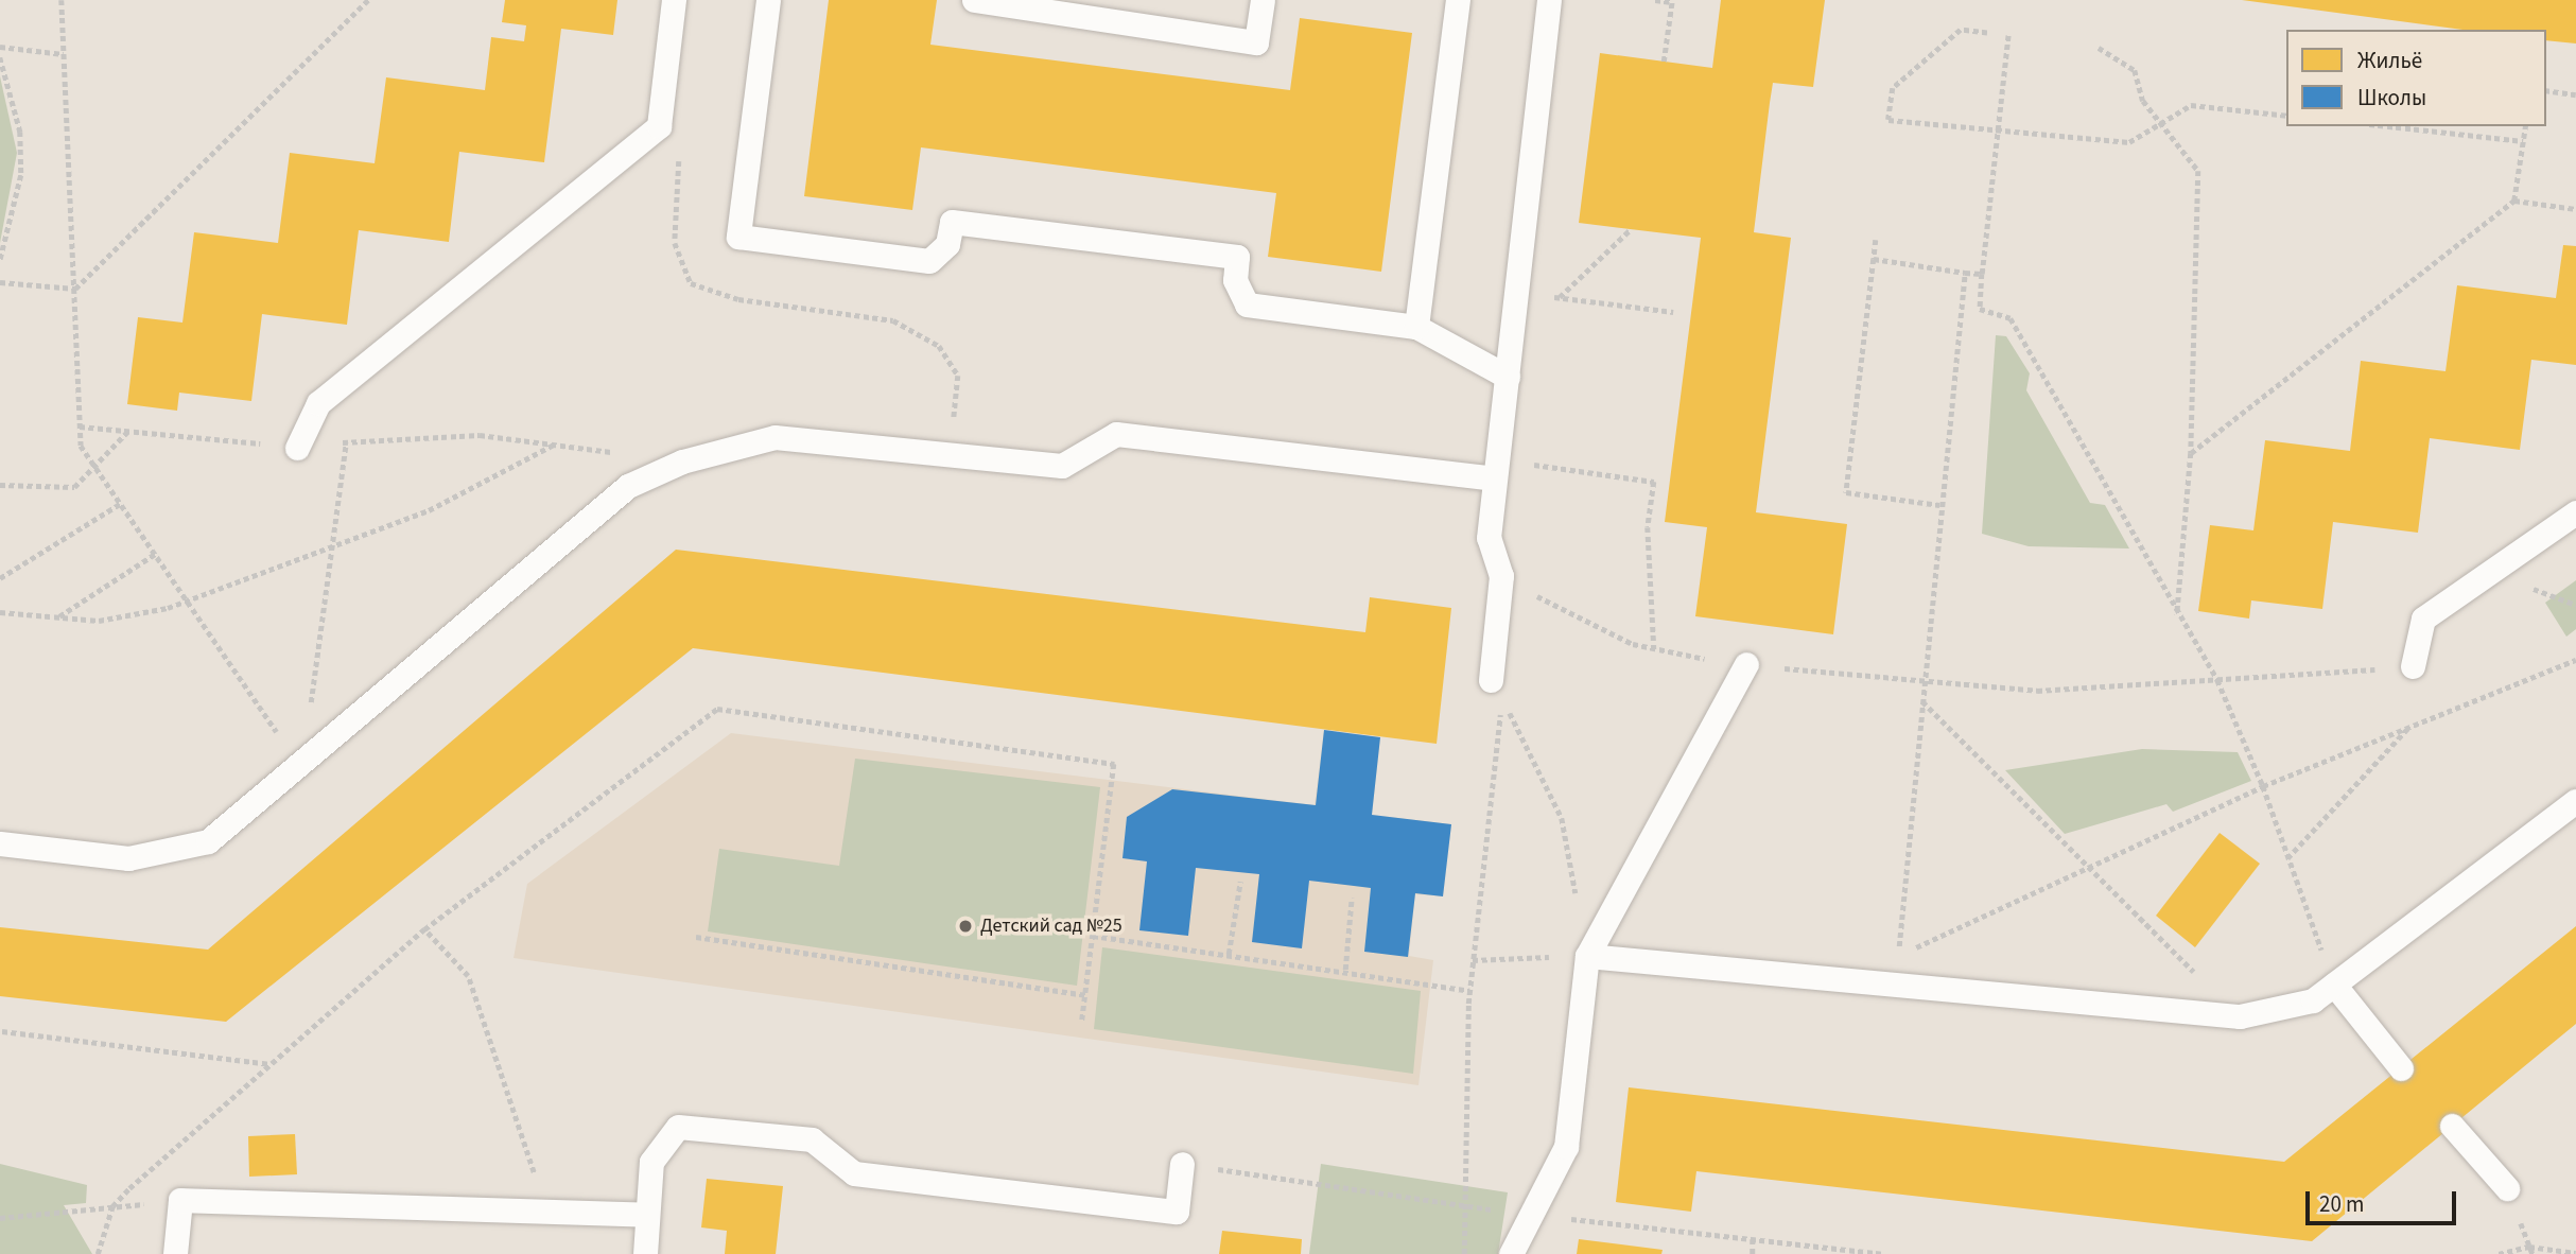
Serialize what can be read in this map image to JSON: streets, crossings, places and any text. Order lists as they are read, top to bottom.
{
  "places": ["Детский сад №25"],
  "legend": ["Жильё", "Школы"],
  "scale_bar": "20 m"
}
